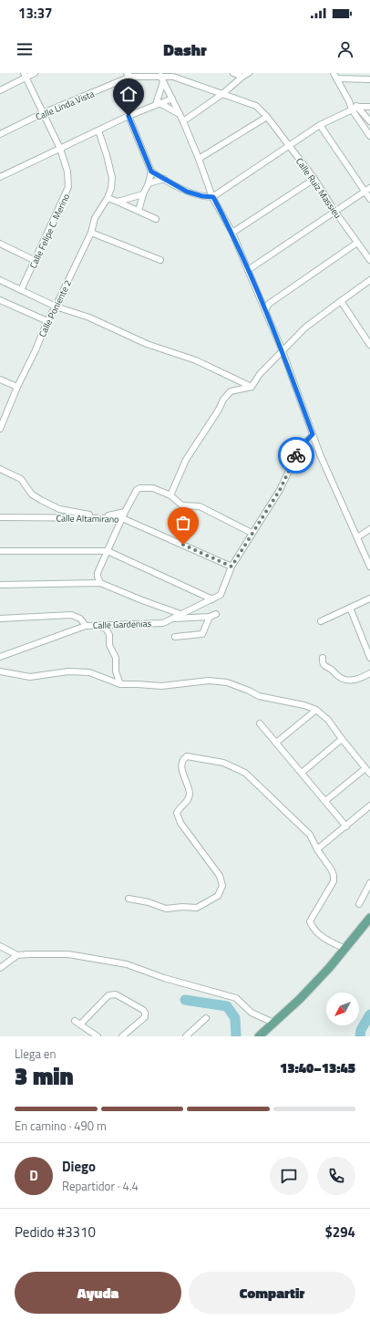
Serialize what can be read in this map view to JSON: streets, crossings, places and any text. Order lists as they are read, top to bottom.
{
  "streets": {
    "street": [
      "Calle Linda Vista",
      "Calle Ruiz Massieu",
      "Calle Felipe C. Merino",
      "Calle Poniente 2",
      "Calle Altamirano",
      "Calle Gardenias"
    ]
  },
  "crossings": [
    ["Calle Linda Vista", "Calle Ruiz Massieu"],
    ["Calle Linda Vista", "Calle Felipe C. Merino"],
    ["Calle Altamirano", "Calle Gardenias"]
  ],
  "north": "bottom left",
  "page": {
    "status": "13:37",
    "header": "Dashr",
    "heading": ["3 min", "Llega en", "13:40–13:45"],
    "panel": [
      "Diego",
      "Repartidor · 4.4",
      "Pedido #3310",
      "$294"
    ],
    "bar": "En camino · 490 m",
    "round": "D",
    "buttons": ["Ayuda", "Compartir"]
  }
}
